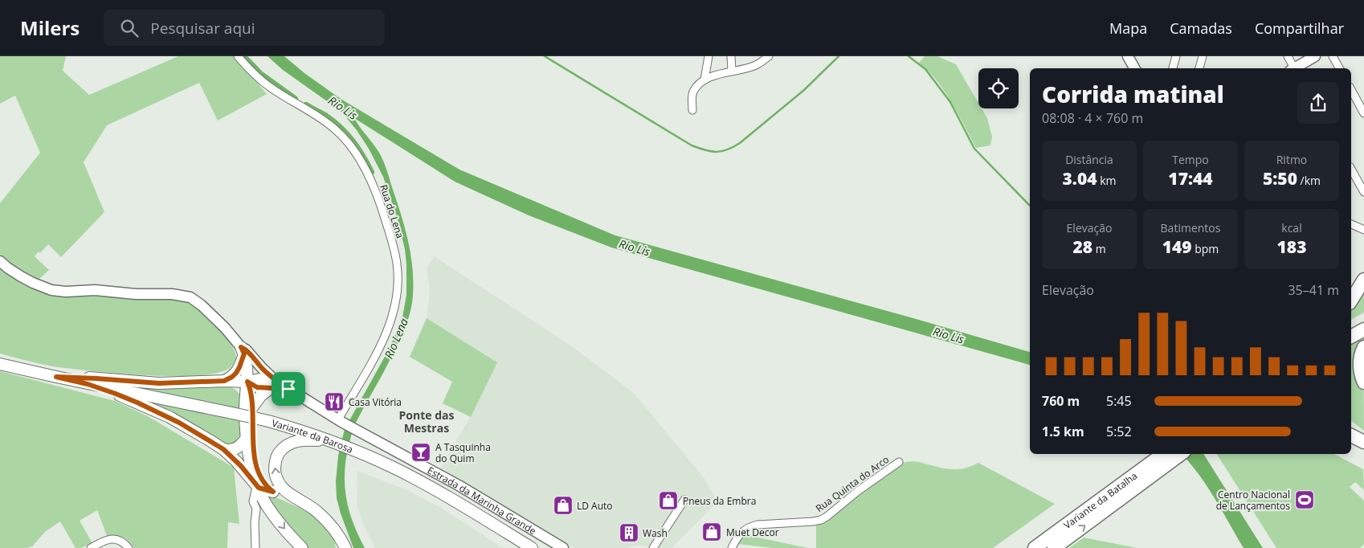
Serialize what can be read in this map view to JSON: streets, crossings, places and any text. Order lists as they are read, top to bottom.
{
  "streets": {
    "highway": ["Variante da Batalha"],
    "main road": ["Variante da Barosa", "Estrada da Marinha Grande"],
    "street": ["Rua do Lena", "Rua Quinta do Arco"]
  },
  "crossings": [
    ["Rua do Lena", "Estrada da Marinha Grande"]
  ],
  "districts": ["Ponte das Mestras"],
  "water": ["Rio Lis", "Rio Lena"],
  "places": {
    "restaurant": ["Casa Vitória"],
    "bar": ["A Tasquinha do Quim"],
    "sports": ["Centro Nacional de Lançamentos"],
    "shop": ["Pneus da Embra", "LD Auto", "Muet Decor"],
    "building": ["Wash"]
  },
  "page": {
    "header": "Milers",
    "search": "Pesquisar aqui",
    "nav": ["Mapa", "Camadas", "Compartilhar"],
    "heading": ["Corrida matinal", "08:08 · 4 × 760 m"],
    "stats": [
      ["Distância", "3.04 km"],
      ["Tempo", "17:44"],
      ["Ritmo", "5:50 /km"],
      ["Elevação", "28 m"],
      ["Batimentos", "149 bpm"],
      ["kcal", "183"]
    ],
    "chart": ["Elevação", "35–41 m"],
    "list": [
      {
        "name": "760 m",
        "note": "5:45"
      },
      {
        "name": "1.5 km",
        "note": "5:52"
      }
    ]
  }
}
